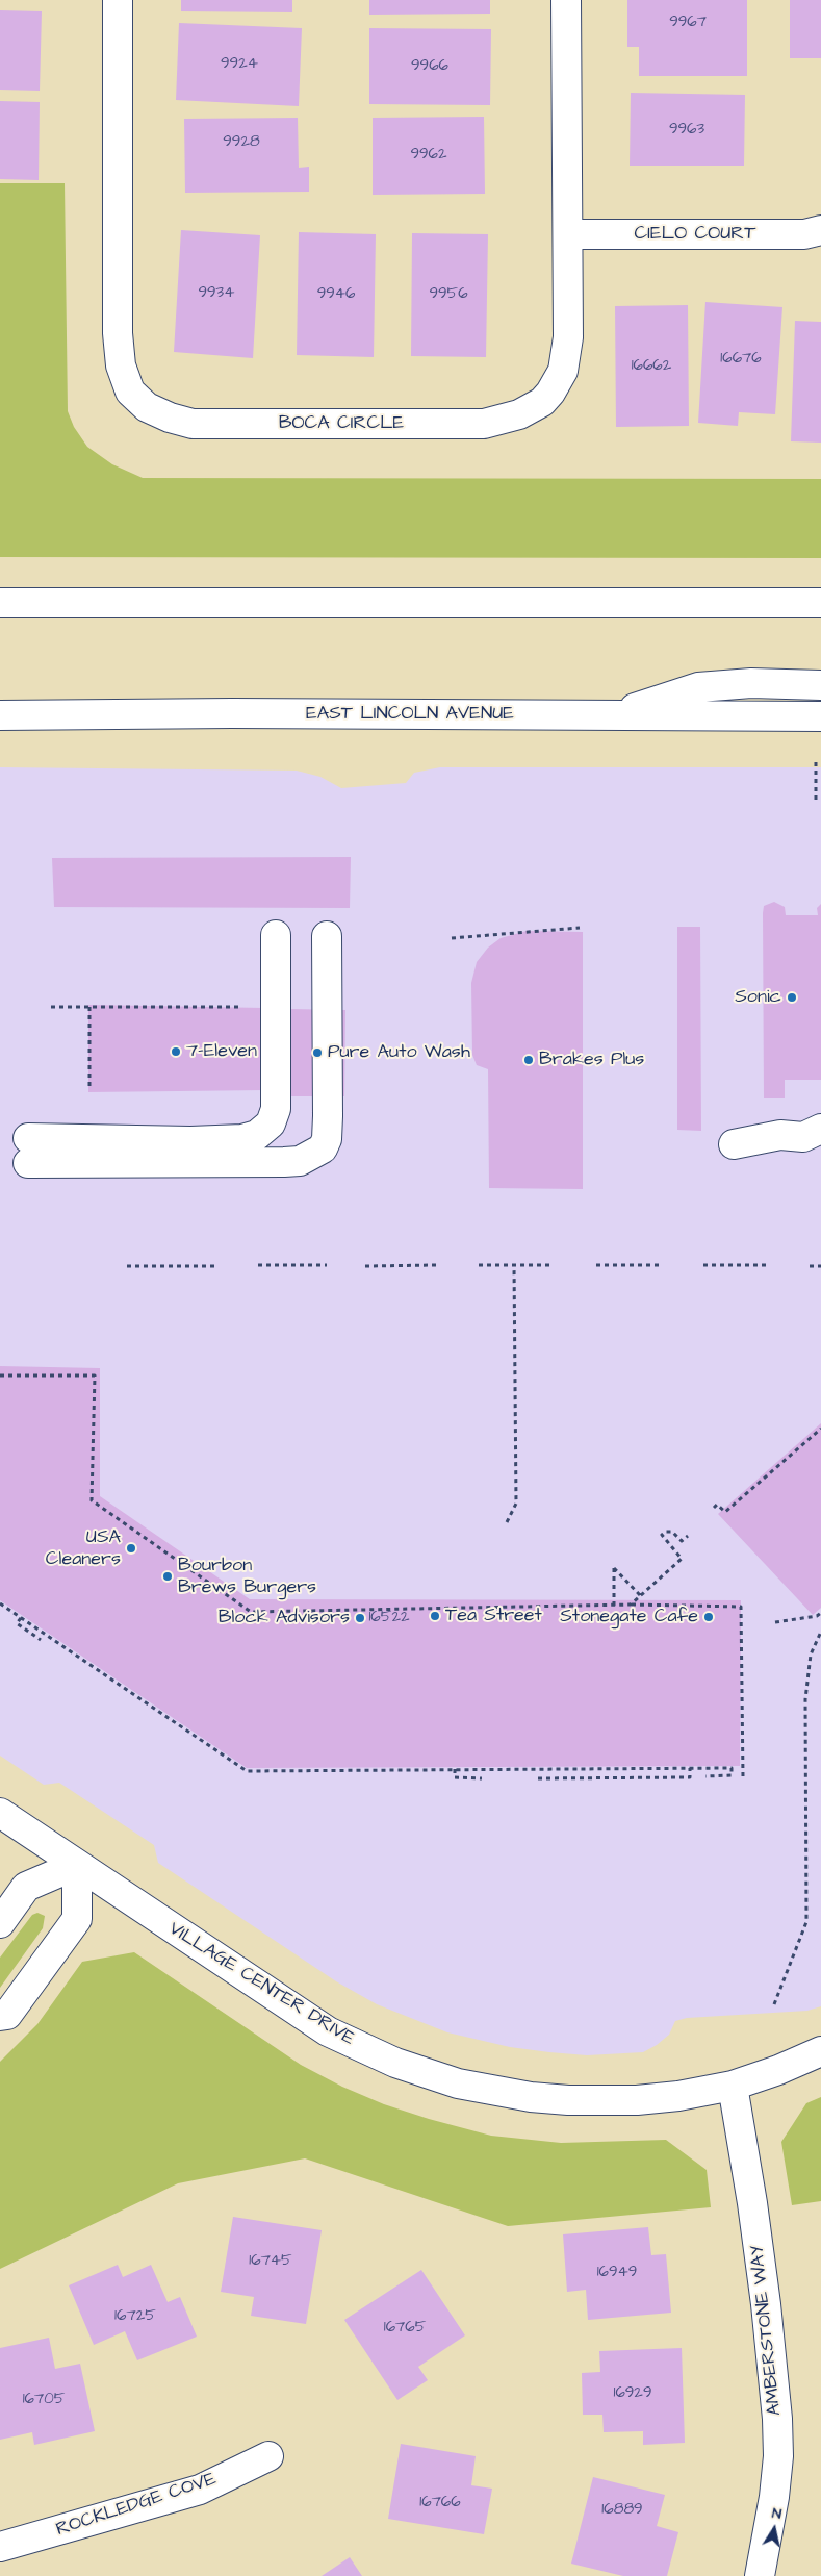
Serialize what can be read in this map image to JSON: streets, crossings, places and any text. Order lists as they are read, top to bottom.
{
  "streets": {
    "street": [
      "CIELO COURT",
      "BOCA CIRCLE",
      "EAST LINCOLN AVENUE",
      "VILLAGE CENTER DRIVE",
      "AMBERSTONE WAY",
      "ROCKLEDGE COVE"
    ]
  },
  "crossings": [
    ["CIELO COURT", "BOCA CIRCLE"],
    ["VILLAGE CENTER DRIVE", "AMBERSTONE WAY"]
  ],
  "places": [
    "Sonic",
    "7-Eleven",
    "Pure Auto Wash",
    "Brakes Plus",
    "USA Cleaners",
    "Bourbon Brews Burgers",
    "Tea Street",
    "Stonegate Cafe",
    "Block Advisors"
  ],
  "house_numbers": [
    "9967",
    "9924",
    "9966",
    "9963",
    "9928",
    "9962",
    "9934",
    "9946",
    "9956",
    "16676",
    "16662",
    "16522",
    "16745",
    "16949",
    "16725",
    "16765",
    "16929",
    "16705",
    "16766",
    "16889"
  ],
  "north": "top"
}
